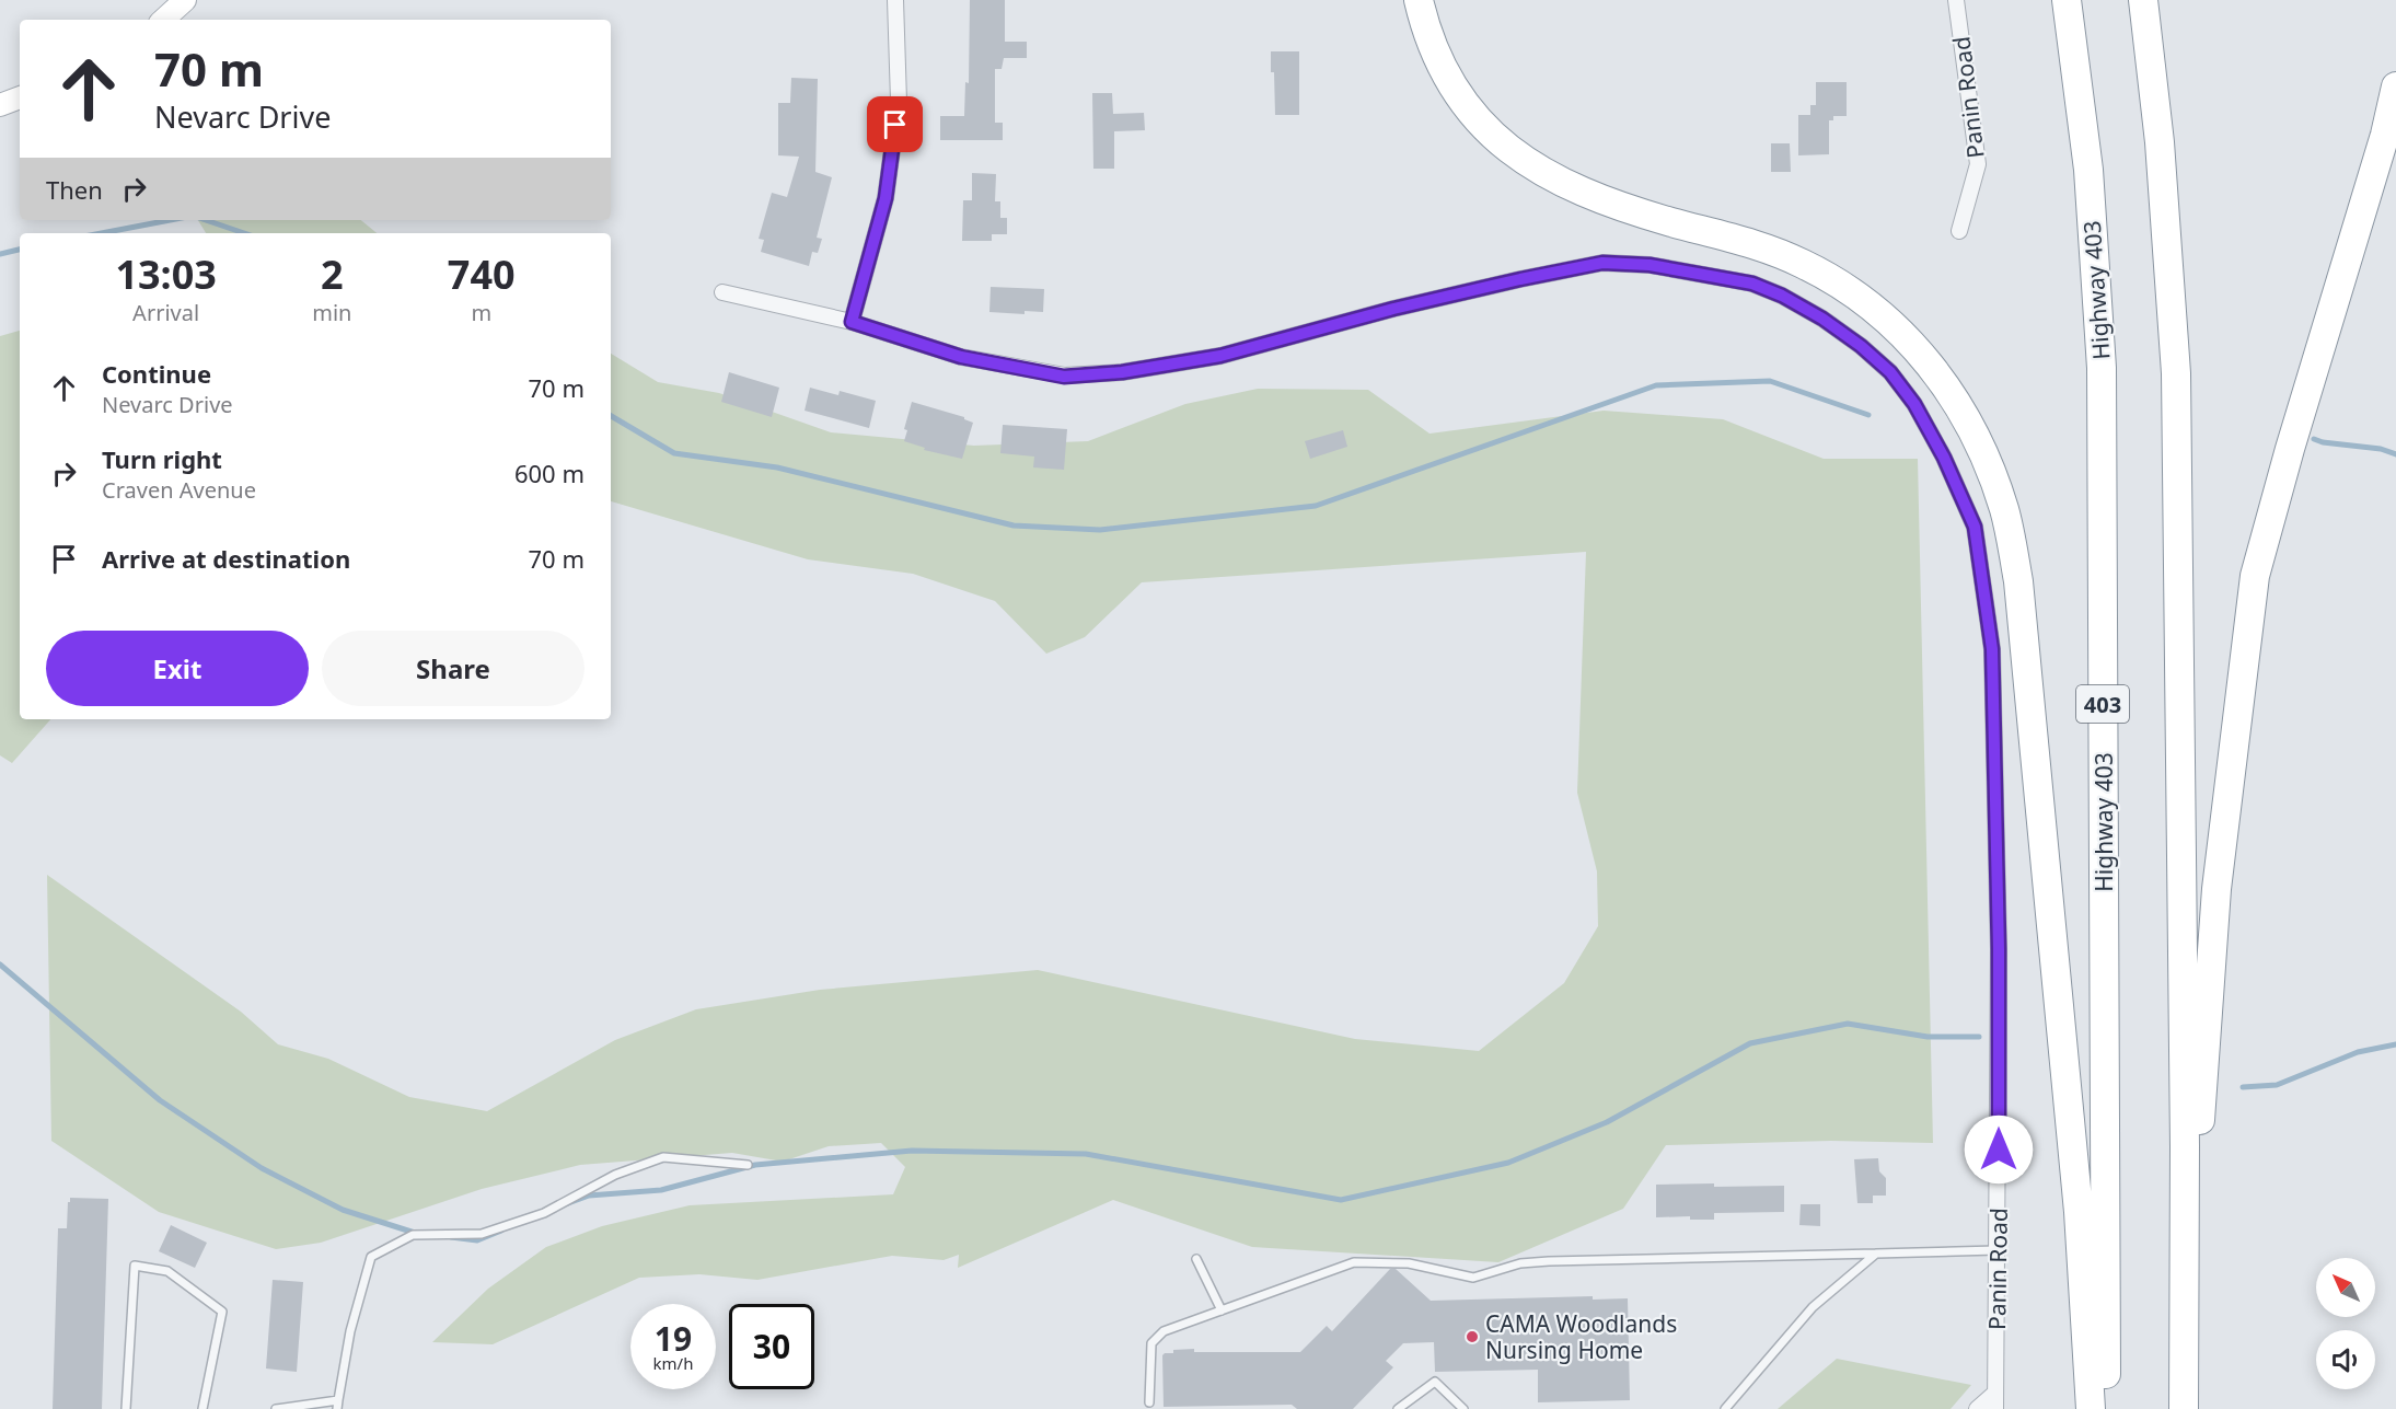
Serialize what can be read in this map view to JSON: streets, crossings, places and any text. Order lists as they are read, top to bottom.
{
  "streets": {
    "highway": ["Highway 403", "403"],
    "street": ["Panin Road"]
  },
  "places": ["CAMA Woodlands Nursing Home"],
  "north": "top left",
  "page": {
    "turn": ["70 m", "Nevarc Drive"],
    "then": "Then",
    "eta": [
      "13:03",
      "Arrival",
      "2",
      "min",
      "740",
      "m"
    ],
    "list": [
      {
        "name": "Continue",
        "note": "Nevarc Drive",
        "value": "70 m"
      },
      {
        "name": "Turn right",
        "note": "Craven Avenue",
        "value": "600 m"
      },
      {
        "name": "Arrive at destination",
        "value": "70 m"
      }
    ],
    "buttons": ["Exit", "Share"],
    "speed": "19 km/h",
    "limit": "30"
  }
}
